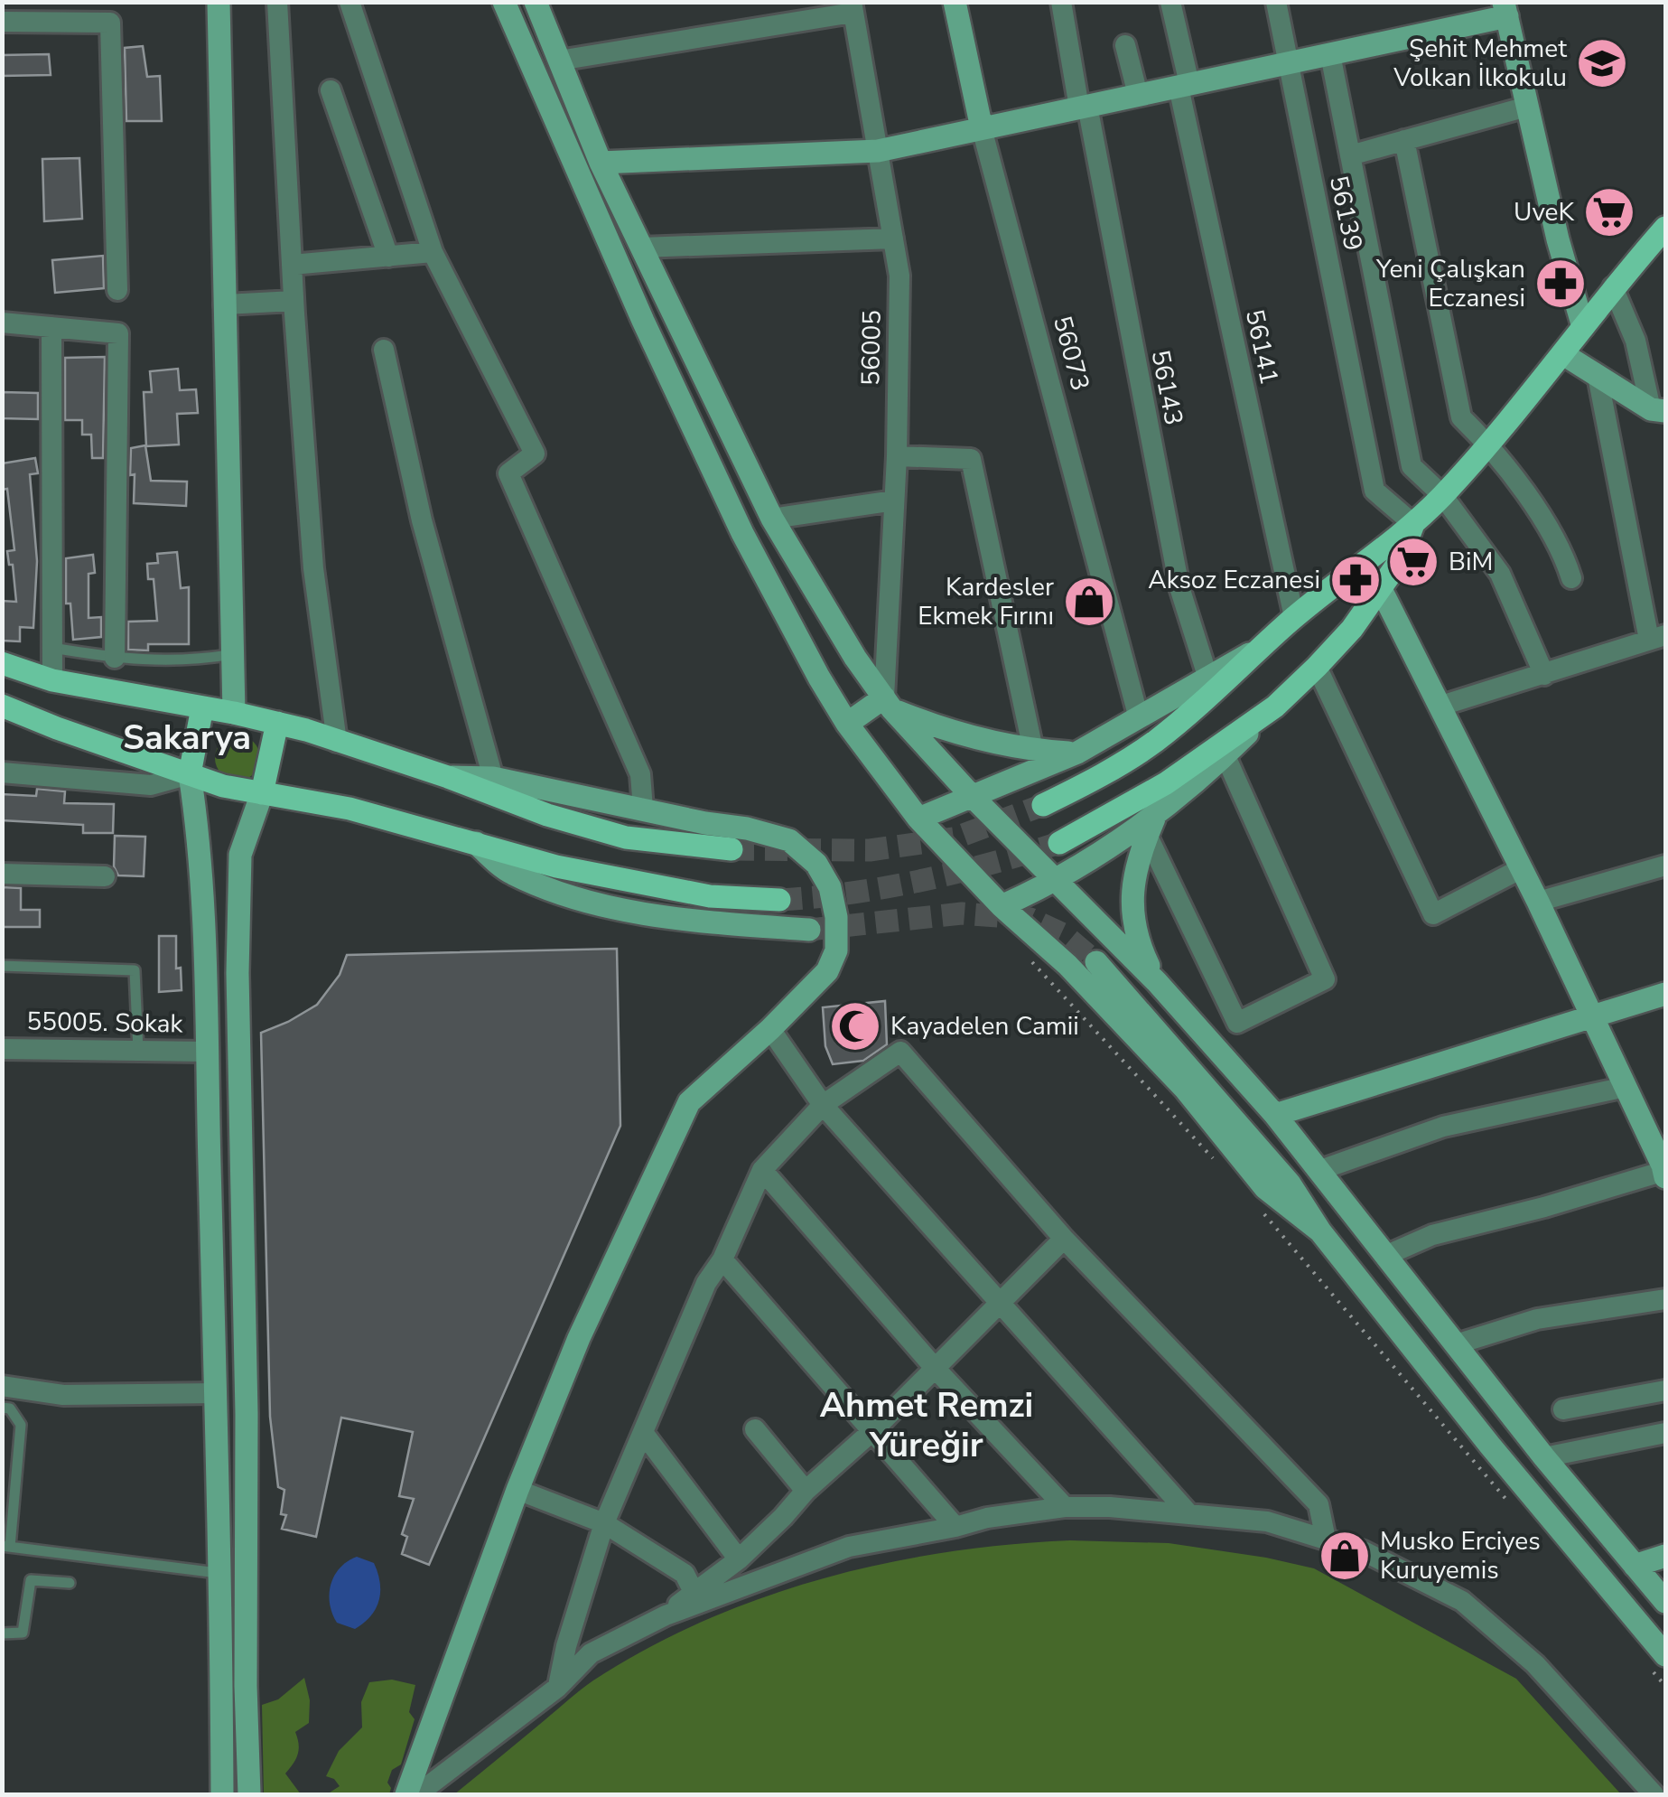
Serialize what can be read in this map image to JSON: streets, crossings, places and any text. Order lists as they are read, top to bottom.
{
  "streets": {
    "main road": ["56073"],
    "street": [
      "56139",
      "56141",
      "56005",
      "56143",
      "55005. Sokak"
    ]
  },
  "districts": ["Sakarya", "Ahmet Remzi Yüreğir"],
  "places": {
    "school or university": ["Şehit Mehmet Volkan İlkokulu"],
    "supermarket": ["UveK", "BiM"],
    "pharmacy": ["Yeni Çalışkan Eczanesi", "Aksoz Eczanesi"],
    "shop": ["Kardesler Ekmek Fırını", "Musko Erciyes Kuruyemis"],
    "mosque": ["Kayadelen Camii"]
  }
}
